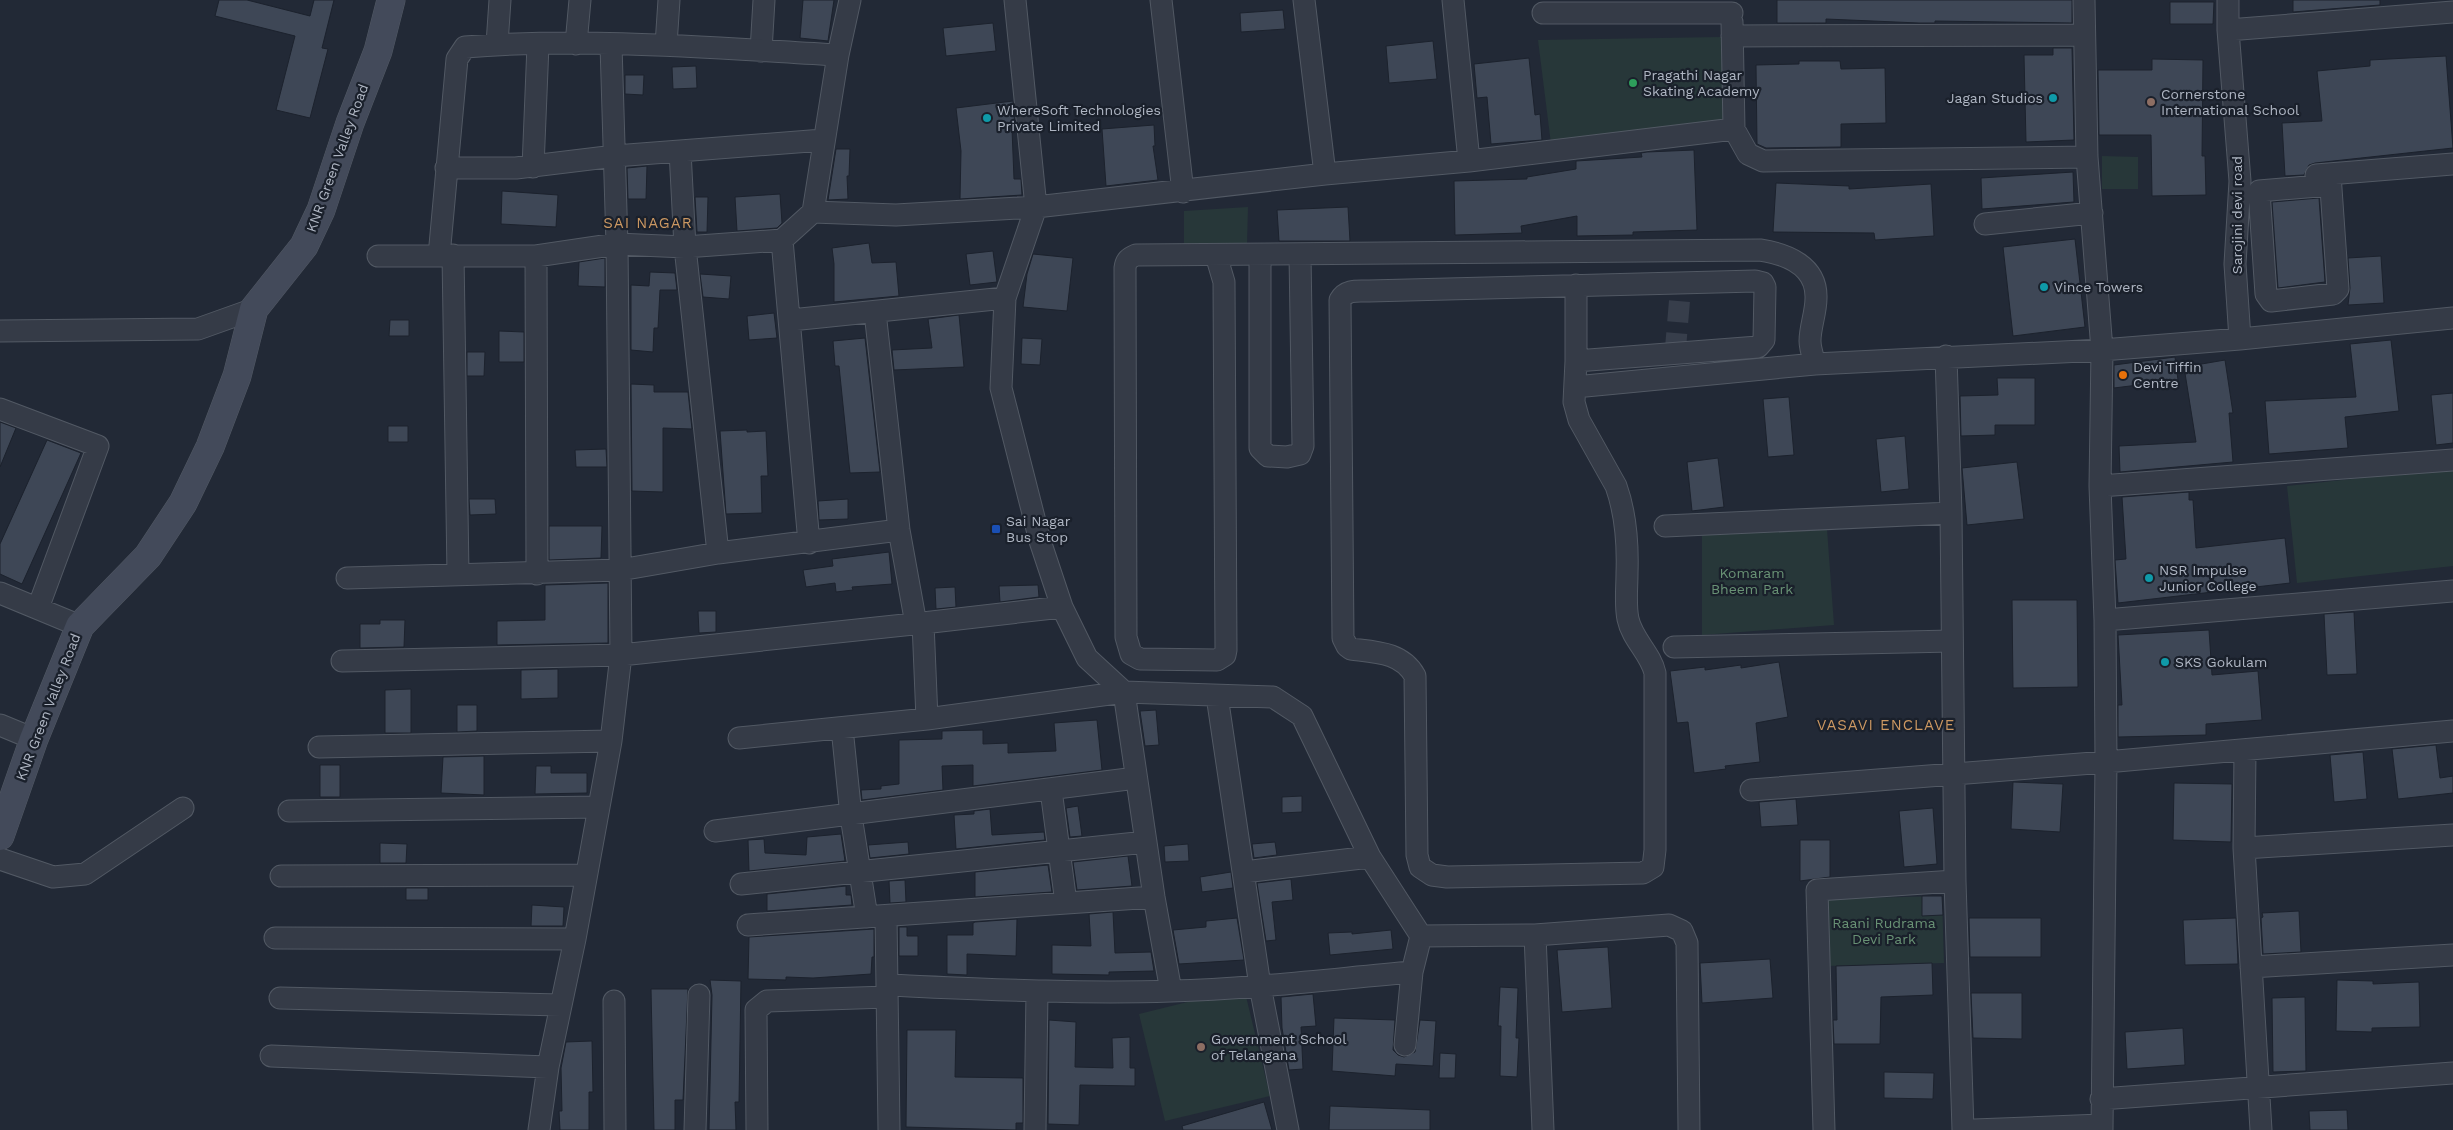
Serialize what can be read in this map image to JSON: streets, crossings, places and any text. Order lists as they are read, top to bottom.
{
  "streets": {
    "street": ["KNR Green Valley Road", "Sarojini devi road"]
  },
  "districts": ["SAI NAGAR", "VASAVI ENCLAVE"],
  "parks": ["Komaram Bheem Park", "Raani Rudrama Devi Park"],
  "places": {
    "other": [
      "Pragathi Nagar Skating Academy",
      "Jagan Studios",
      "Cornerstone International School",
      "WhereSoft Technologies Private Limited",
      "Vince Towers",
      "Devi Tiffin Centre",
      "NSR Impulse Junior College",
      "SKS Gokulam",
      "Government School of Telangana"
    ],
    "transit": ["Sai Nagar Bus Stop"]
  }
}
